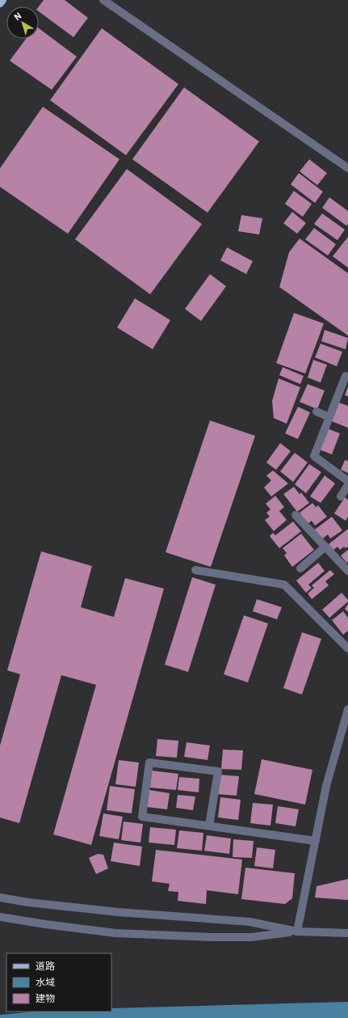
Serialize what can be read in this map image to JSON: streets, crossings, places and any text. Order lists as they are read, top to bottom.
{
  "legend": ["道路", "水域", "建物"],
  "north": "top left"
}
